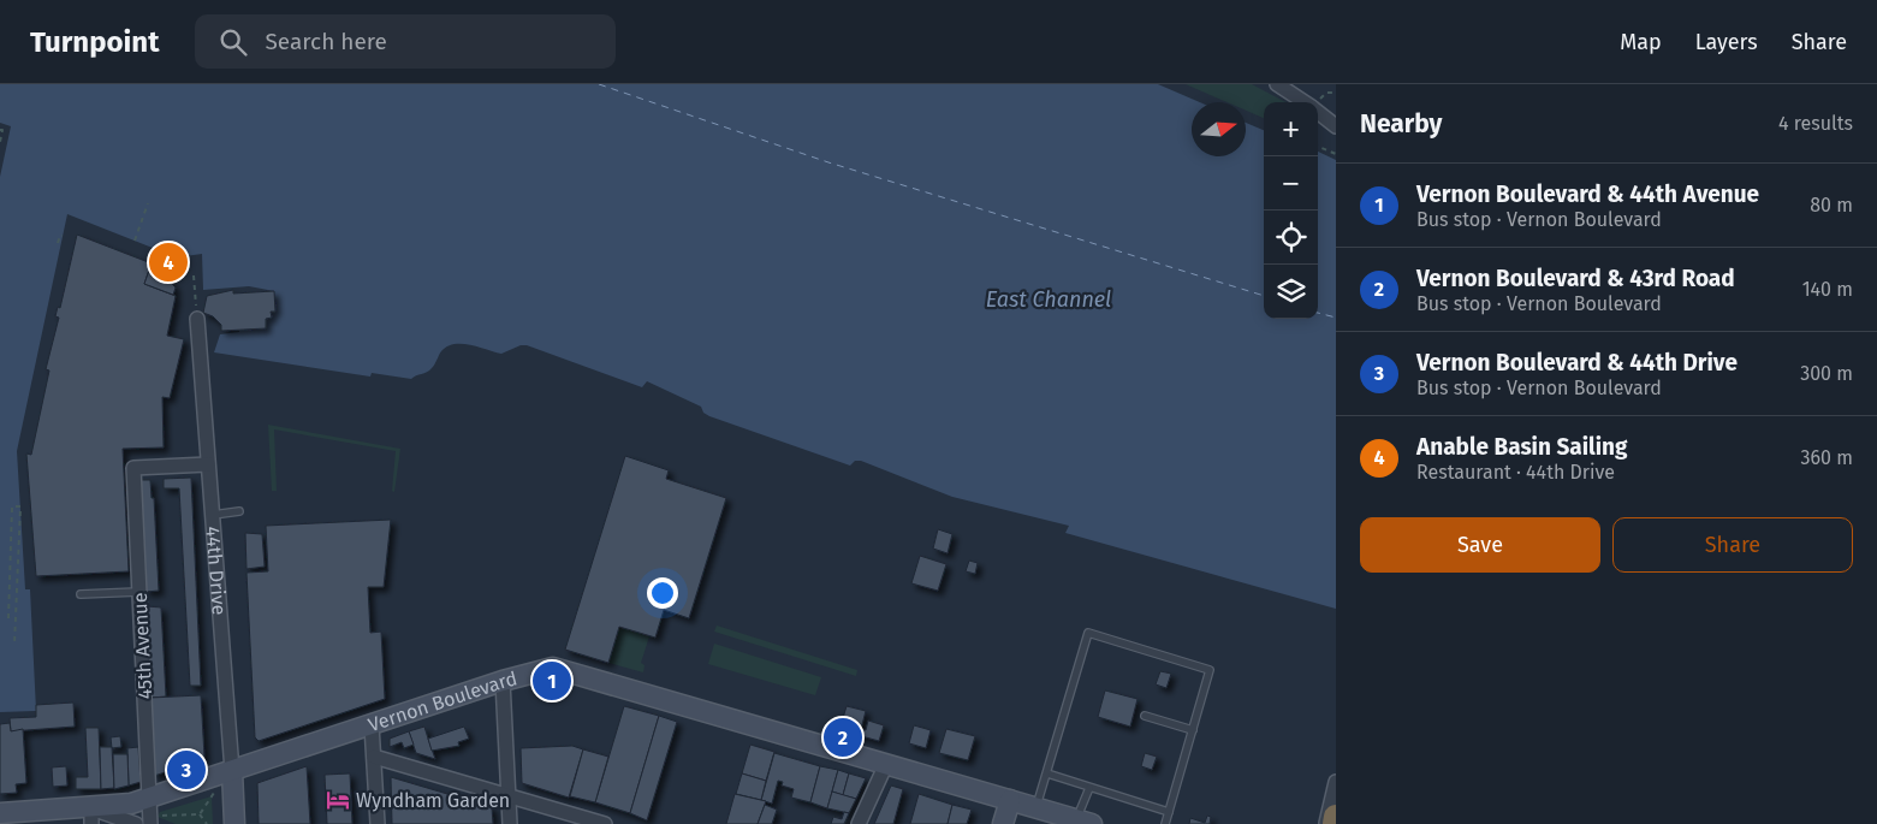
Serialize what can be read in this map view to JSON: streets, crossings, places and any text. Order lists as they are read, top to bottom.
{
  "streets": {
    "main road": ["44th Drive", "Vernon Boulevard"],
    "street": ["45th Avenue"]
  },
  "crossings": [
    ["44th Drive", "45th Avenue"],
    ["44th Drive", "Vernon Boulevard"],
    ["45th Avenue", "Vernon Boulevard"]
  ],
  "water": ["East Channel"],
  "places": {
    "hotel": ["Wyndham Garden"]
  },
  "north": "right",
  "page": {
    "header": "Turnpoint",
    "search": "Search here",
    "nav": ["Map", "Layers", "Share"],
    "heading": ["Nearby", "4 results"],
    "map_buttons": ["+", "−"],
    "list": [
      {
        "mark": "1",
        "name": "Vernon Boulevard & 44th Avenue",
        "note": "Bus stop · Vernon Boulevard",
        "value": "80 m"
      },
      {
        "mark": "2",
        "name": "Vernon Boulevard & 43rd Road",
        "note": "Bus stop · Vernon Boulevard",
        "value": "140 m"
      },
      {
        "mark": "3",
        "name": "Vernon Boulevard & 44th Drive",
        "note": "Bus stop · Vernon Boulevard",
        "value": "300 m"
      },
      {
        "mark": "4",
        "name": "Anable Basin Sailing",
        "note": "Restaurant · 44th Drive",
        "value": "360 m"
      }
    ],
    "pins": [
      "4",
      "1",
      "2",
      "3"
    ],
    "buttons": ["Save", "Share"]
  }
}
